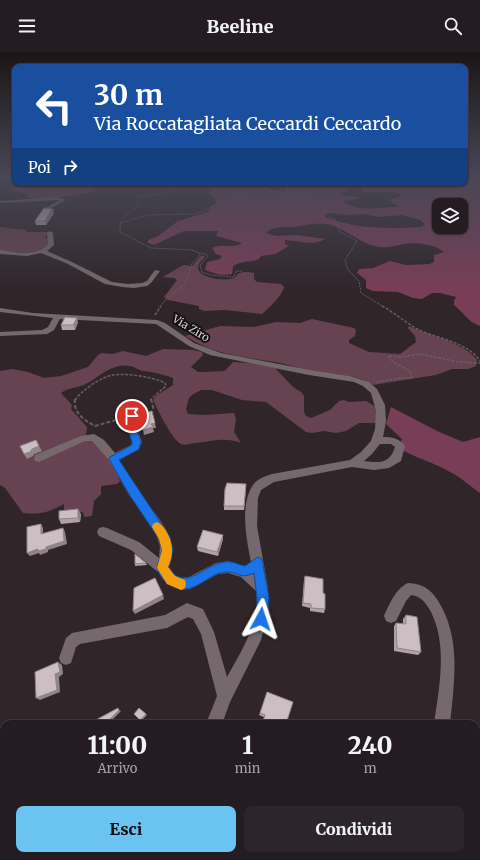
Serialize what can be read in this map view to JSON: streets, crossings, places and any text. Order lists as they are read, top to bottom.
{
  "streets": {
    "street": ["Via Ziro"]
  },
  "page": {
    "header": "Beeline",
    "turn": ["30 m", "Via Roccatagliata Ceccardi Ceccardo"],
    "then": "Poi",
    "eta": [
      "11:00",
      "Arrivo",
      "1",
      "min",
      "240",
      "m"
    ],
    "buttons": ["Esci", "Condividi"]
  }
}
